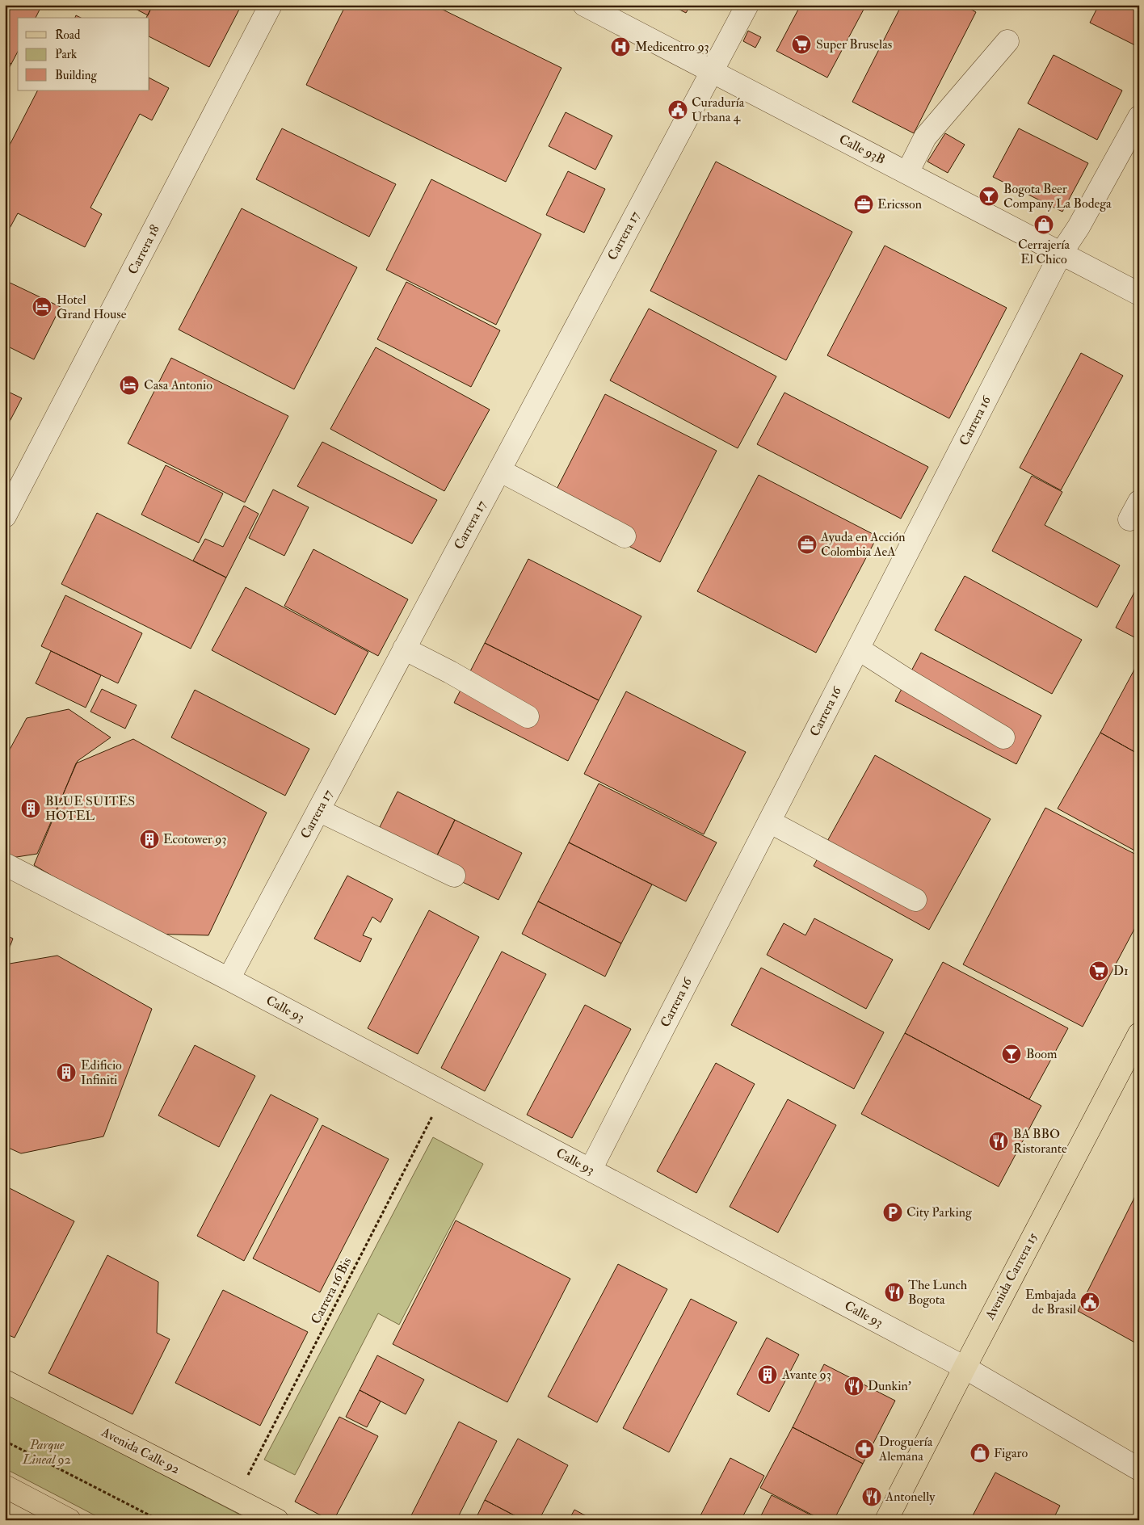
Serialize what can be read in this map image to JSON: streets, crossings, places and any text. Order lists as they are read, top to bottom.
{
  "streets": {
    "main road": ["Avenida Carrera 15", "Avenida Calle 92"],
    "street": [
      "Calle 93B",
      "Carrera 17",
      "Carrera 18",
      "Carrera 16",
      "Calle 93"
    ],
    "path": ["Carrera 16 Bis"]
  },
  "crossings": [
    ["Calle 93B", "Carrera 17"],
    ["Calle 93B", "Carrera 16"],
    ["Carrera 17", "Calle 93"],
    ["Carrera 16", "Calle 93"],
    ["Calle 93", "Avenida Carrera 15"],
    ["Calle 93", "Carrera 16 Bis"],
    ["Carrera 16 Bis", "Avenida Calle 92"]
  ],
  "parks": ["Parque Lineal 92"],
  "places": {
    "supermarket": ["Super Bruselas", "D1"],
    "hospital": ["Medicentro 93"],
    "public building": ["Curaduría Urbana 4", "Embajada de Brasil"],
    "bar": ["Bogota Beer Company La Bodega", "Boom"],
    "office": ["Ericsson", "Ayuda en Acción Colombia AeA"],
    "shop": ["Cerrajería El Chico", "Figaro"],
    "hotel": ["Hotel Grand House", "Casa Antonio"],
    "building": [
      "BLUE SUITES HOTEL",
      "Ecotower 93",
      "Edificio Infiniti",
      "Avante 93"
    ],
    "restaurant": [
      "BA BBO Ristorante",
      "The Lunch Bogota",
      "Dunkin'",
      "Antonelly"
    ],
    "parking": ["City Parking"],
    "pharmacy": ["Droguería Alemana"]
  },
  "legend": ["Road", "Park", "Building"]
}
